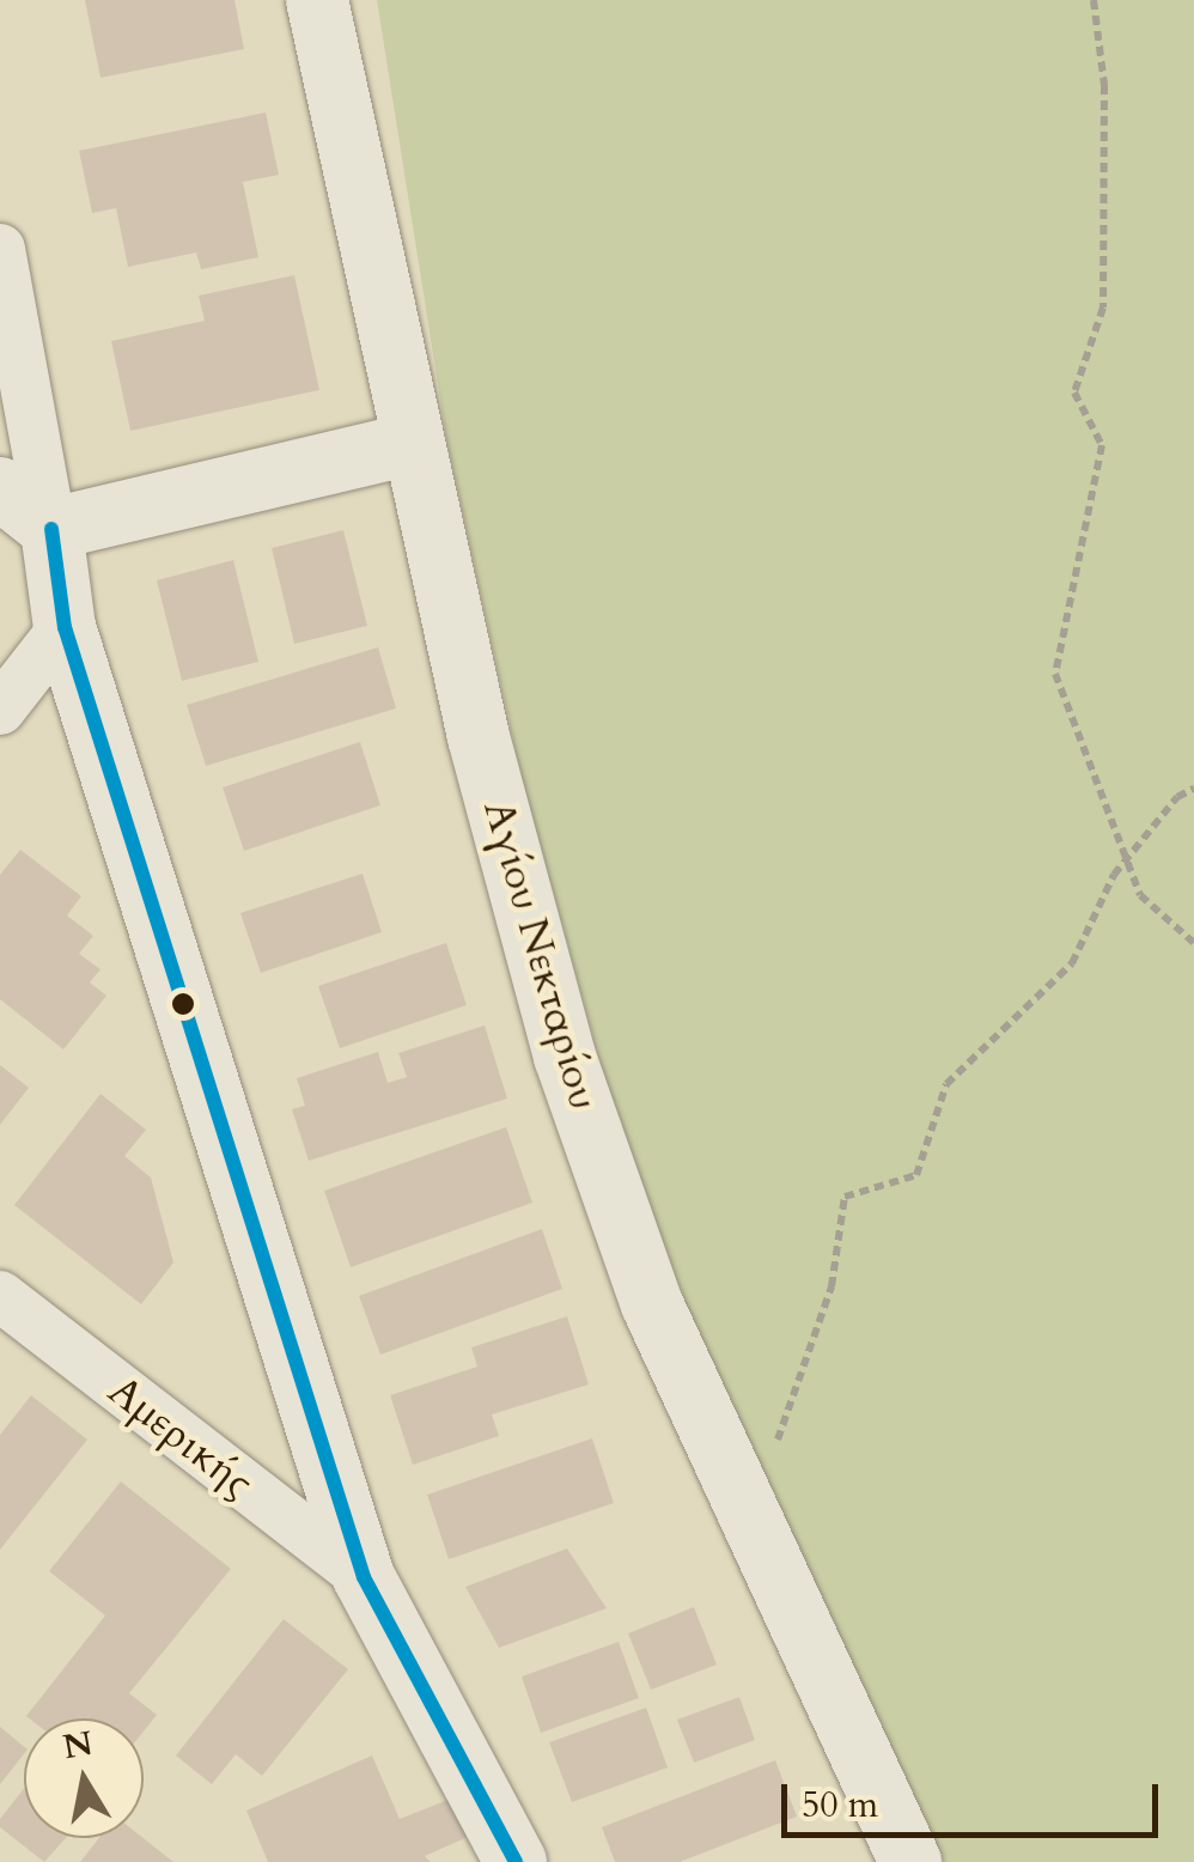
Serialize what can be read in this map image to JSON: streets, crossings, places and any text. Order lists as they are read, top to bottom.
{
  "streets": {
    "street": ["Αγίου Νεκταρίου", "Αμερικής"]
  },
  "scale_bar": "50 m",
  "north": "top"
}
